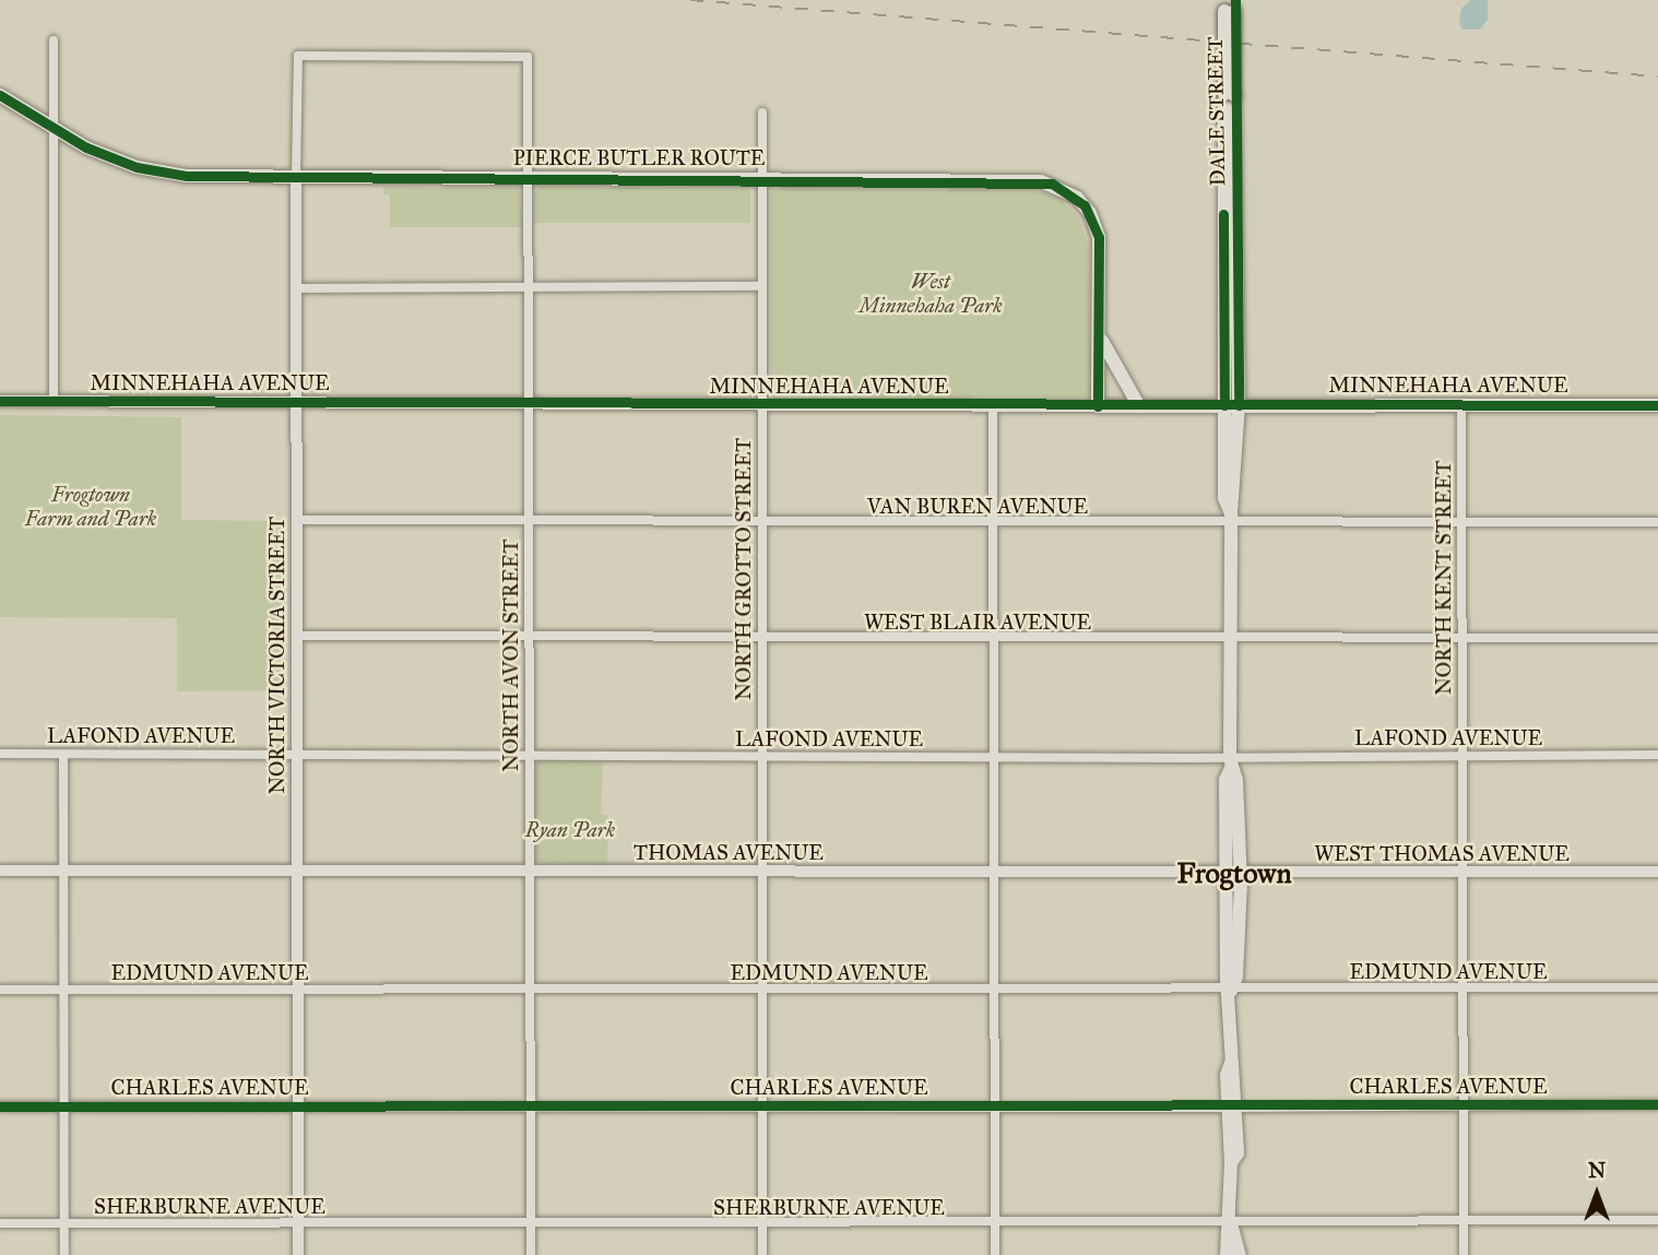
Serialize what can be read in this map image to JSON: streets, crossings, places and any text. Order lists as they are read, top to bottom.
{
  "streets": {
    "main road": ["DALE STREET", "PIERCE BUTLER ROUTE", "MINNEHAHA AVENUE"],
    "street": [
      "VAN BUREN AVENUE",
      "NORTH GROTTO STREET",
      "NORTH KENT STREET",
      "WEST BLAIR AVENUE",
      "NORTH VICTORIA STREET",
      "NORTH AVON STREET",
      "LAFOND AVENUE",
      "THOMAS AVENUE",
      "WEST THOMAS AVENUE",
      "EDMUND AVENUE",
      "CHARLES AVENUE",
      "SHERBURNE AVENUE"
    ]
  },
  "crossings": [
    ["DALE STREET", "MINNEHAHA AVENUE"],
    ["DALE STREET", "VAN BUREN AVENUE"],
    ["DALE STREET", "WEST BLAIR AVENUE"],
    ["DALE STREET", "LAFOND AVENUE"],
    ["DALE STREET", "THOMAS AVENUE"],
    ["DALE STREET", "WEST THOMAS AVENUE"],
    ["DALE STREET", "EDMUND AVENUE"],
    ["DALE STREET", "CHARLES AVENUE"],
    ["DALE STREET", "SHERBURNE AVENUE"],
    ["PIERCE BUTLER ROUTE", "MINNEHAHA AVENUE"],
    ["PIERCE BUTLER ROUTE", "NORTH GROTTO STREET"],
    ["PIERCE BUTLER ROUTE", "NORTH VICTORIA STREET"],
    ["PIERCE BUTLER ROUTE", "NORTH AVON STREET"],
    ["MINNEHAHA AVENUE", "NORTH GROTTO STREET"],
    ["MINNEHAHA AVENUE", "NORTH KENT STREET"],
    ["MINNEHAHA AVENUE", "NORTH VICTORIA STREET"],
    ["MINNEHAHA AVENUE", "NORTH AVON STREET"],
    ["VAN BUREN AVENUE", "NORTH GROTTO STREET"],
    ["VAN BUREN AVENUE", "NORTH KENT STREET"],
    ["VAN BUREN AVENUE", "NORTH VICTORIA STREET"],
    ["VAN BUREN AVENUE", "NORTH AVON STREET"],
    ["NORTH GROTTO STREET", "WEST BLAIR AVENUE"],
    ["NORTH GROTTO STREET", "LAFOND AVENUE"],
    ["NORTH GROTTO STREET", "THOMAS AVENUE"],
    ["NORTH GROTTO STREET", "EDMUND AVENUE"],
    ["NORTH GROTTO STREET", "CHARLES AVENUE"],
    ["NORTH GROTTO STREET", "SHERBURNE AVENUE"],
    ["NORTH KENT STREET", "WEST BLAIR AVENUE"],
    ["NORTH KENT STREET", "LAFOND AVENUE"],
    ["NORTH KENT STREET", "WEST THOMAS AVENUE"],
    ["NORTH KENT STREET", "EDMUND AVENUE"],
    ["NORTH KENT STREET", "CHARLES AVENUE"],
    ["NORTH KENT STREET", "SHERBURNE AVENUE"],
    ["WEST BLAIR AVENUE", "NORTH VICTORIA STREET"],
    ["WEST BLAIR AVENUE", "NORTH AVON STREET"],
    ["NORTH VICTORIA STREET", "NORTH AVON STREET"],
    ["NORTH VICTORIA STREET", "LAFOND AVENUE"],
    ["NORTH VICTORIA STREET", "THOMAS AVENUE"],
    ["NORTH VICTORIA STREET", "EDMUND AVENUE"],
    ["NORTH VICTORIA STREET", "CHARLES AVENUE"],
    ["NORTH VICTORIA STREET", "SHERBURNE AVENUE"],
    ["NORTH AVON STREET", "LAFOND AVENUE"],
    ["NORTH AVON STREET", "THOMAS AVENUE"],
    ["NORTH AVON STREET", "EDMUND AVENUE"],
    ["NORTH AVON STREET", "CHARLES AVENUE"],
    ["NORTH AVON STREET", "SHERBURNE AVENUE"],
    ["THOMAS AVENUE", "WEST THOMAS AVENUE"]
  ],
  "districts": ["Frogtown"],
  "parks": ["West Minnehaha Park", "Frogtown Farm and Park", "Ryan Park"],
  "north": "top"
}
